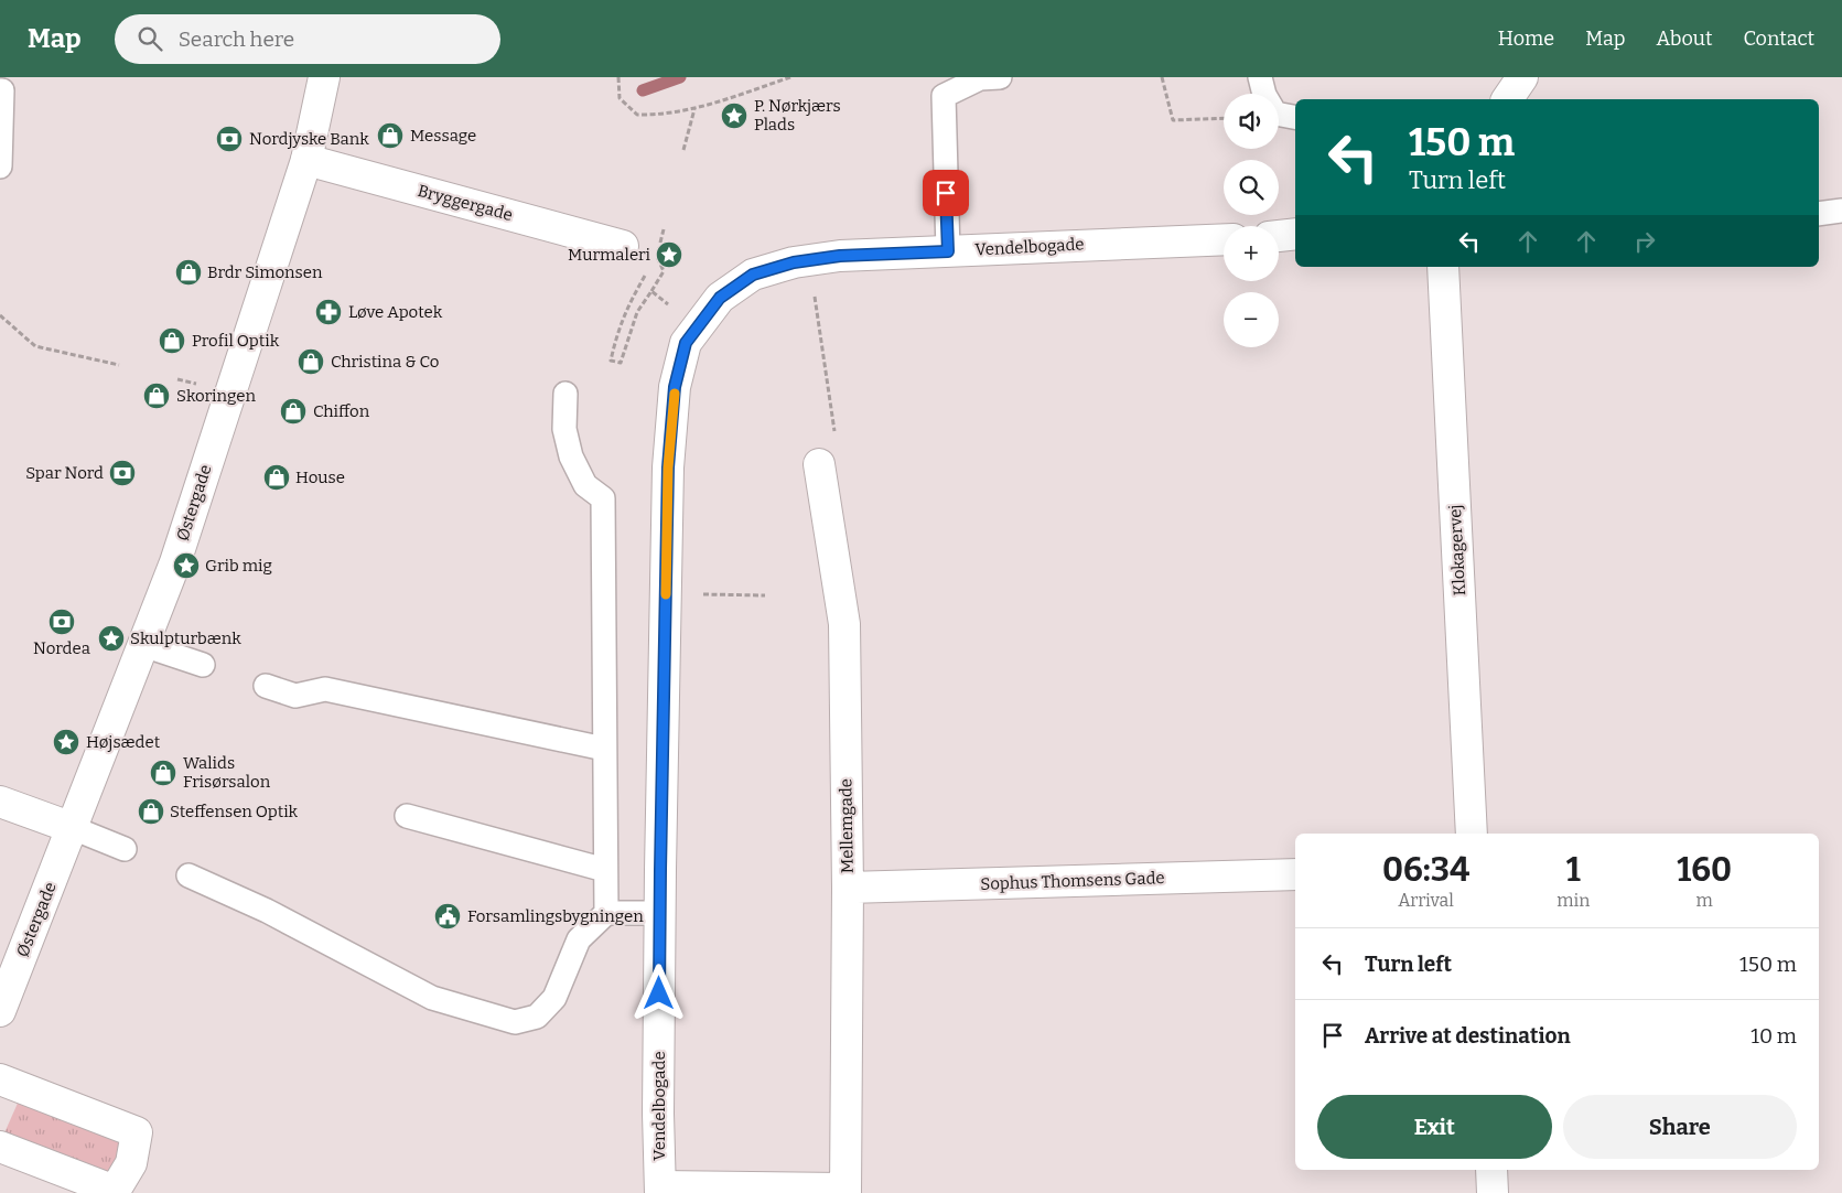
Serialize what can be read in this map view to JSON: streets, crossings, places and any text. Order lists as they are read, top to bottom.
{
  "streets": {
    "street": [
      "Bryggergade",
      "Vendelbogade",
      "Østergade",
      "Klokagervej",
      "Mellemgade",
      "Sophus Thomsens Gade"
    ]
  },
  "crossings": [
    ["Bryggergade", "Østergade"],
    ["Vendelbogade", "Mellemgade"],
    ["Mellemgade", "Sophus Thomsens Gade"]
  ],
  "places": {
    "place": [
      "P. Nørkjærs Plads",
      "Murmaleri",
      "Grib mig",
      "Skulpturbænk",
      "Højsædet"
    ],
    "shop": [
      "Message",
      "Brdr Simonsen",
      "Profil Optik",
      "Christina & Co",
      "Skoringen",
      "Chiffon",
      "House",
      "Walids Frisørsalon",
      "Steffensen Optik"
    ],
    "bank": ["Nordjyske Bank", "Spar Nord", "Nordea"],
    "pharmacy": ["Løve Apotek"],
    "public building": ["Forsamlingsbygningen"]
  },
  "page": {
    "header": "Map",
    "search": "Search here",
    "nav": [
      "Home",
      "Map",
      "About",
      "Contact"
    ],
    "map_buttons": ["+", "−"],
    "turn": ["150 m", "Turn left"],
    "eta": [
      "06:34",
      "Arrival",
      "1",
      "min",
      "160",
      "m"
    ],
    "list": [
      {
        "name": "Turn left",
        "value": "150 m"
      },
      {
        "name": "Arrive at destination",
        "value": "10 m"
      }
    ],
    "buttons": ["Exit", "Share"]
  }
}
